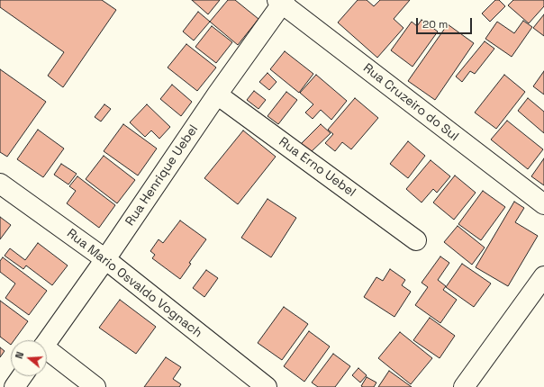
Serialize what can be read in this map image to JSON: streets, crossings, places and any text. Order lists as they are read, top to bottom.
{
  "streets": {
    "street": [
      "Rua Cruzeiro do Sul",
      "Rua Erno Uebel",
      "Rua Henrique Uebel",
      "Rua Mario Osvaldo Vognach"
    ]
  },
  "crossings": [
    ["Rua Cruzeiro do Sul", "Rua Henrique Uebel"],
    ["Rua Erno Uebel", "Rua Henrique Uebel"],
    ["Rua Henrique Uebel", "Rua Mario Osvaldo Vognach"]
  ],
  "scale_bar": "20 m",
  "north": "left"
}
